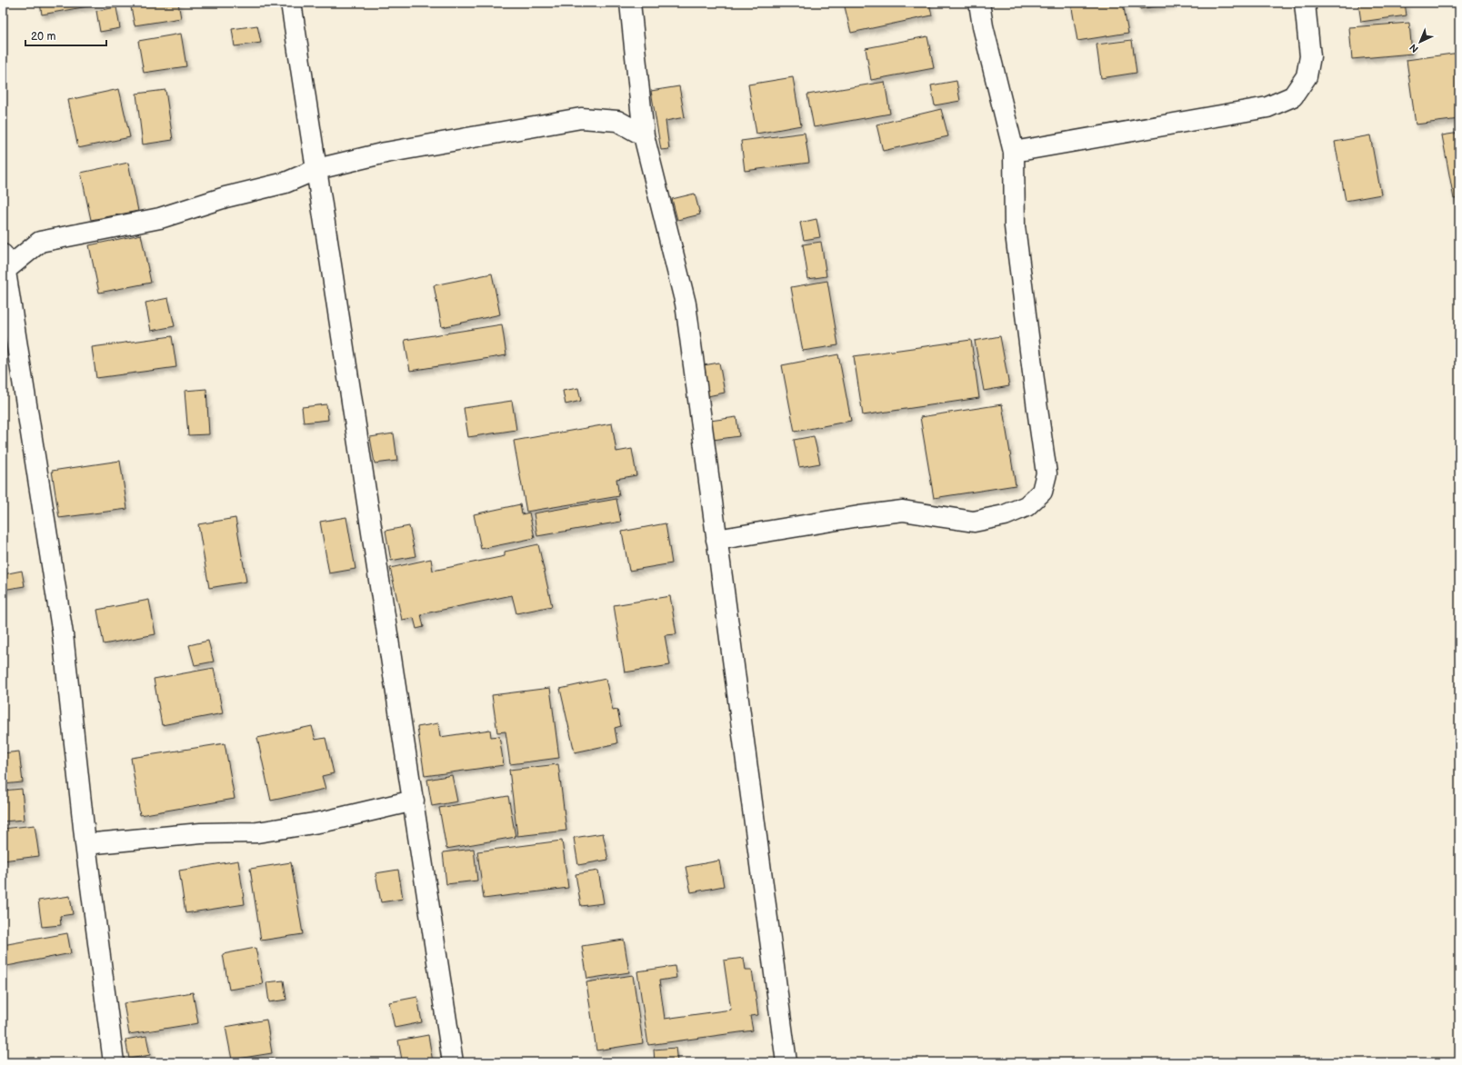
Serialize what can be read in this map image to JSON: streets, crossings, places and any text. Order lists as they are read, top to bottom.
{
  "scale_bar": "20 m",
  "north": "bottom left"
}
